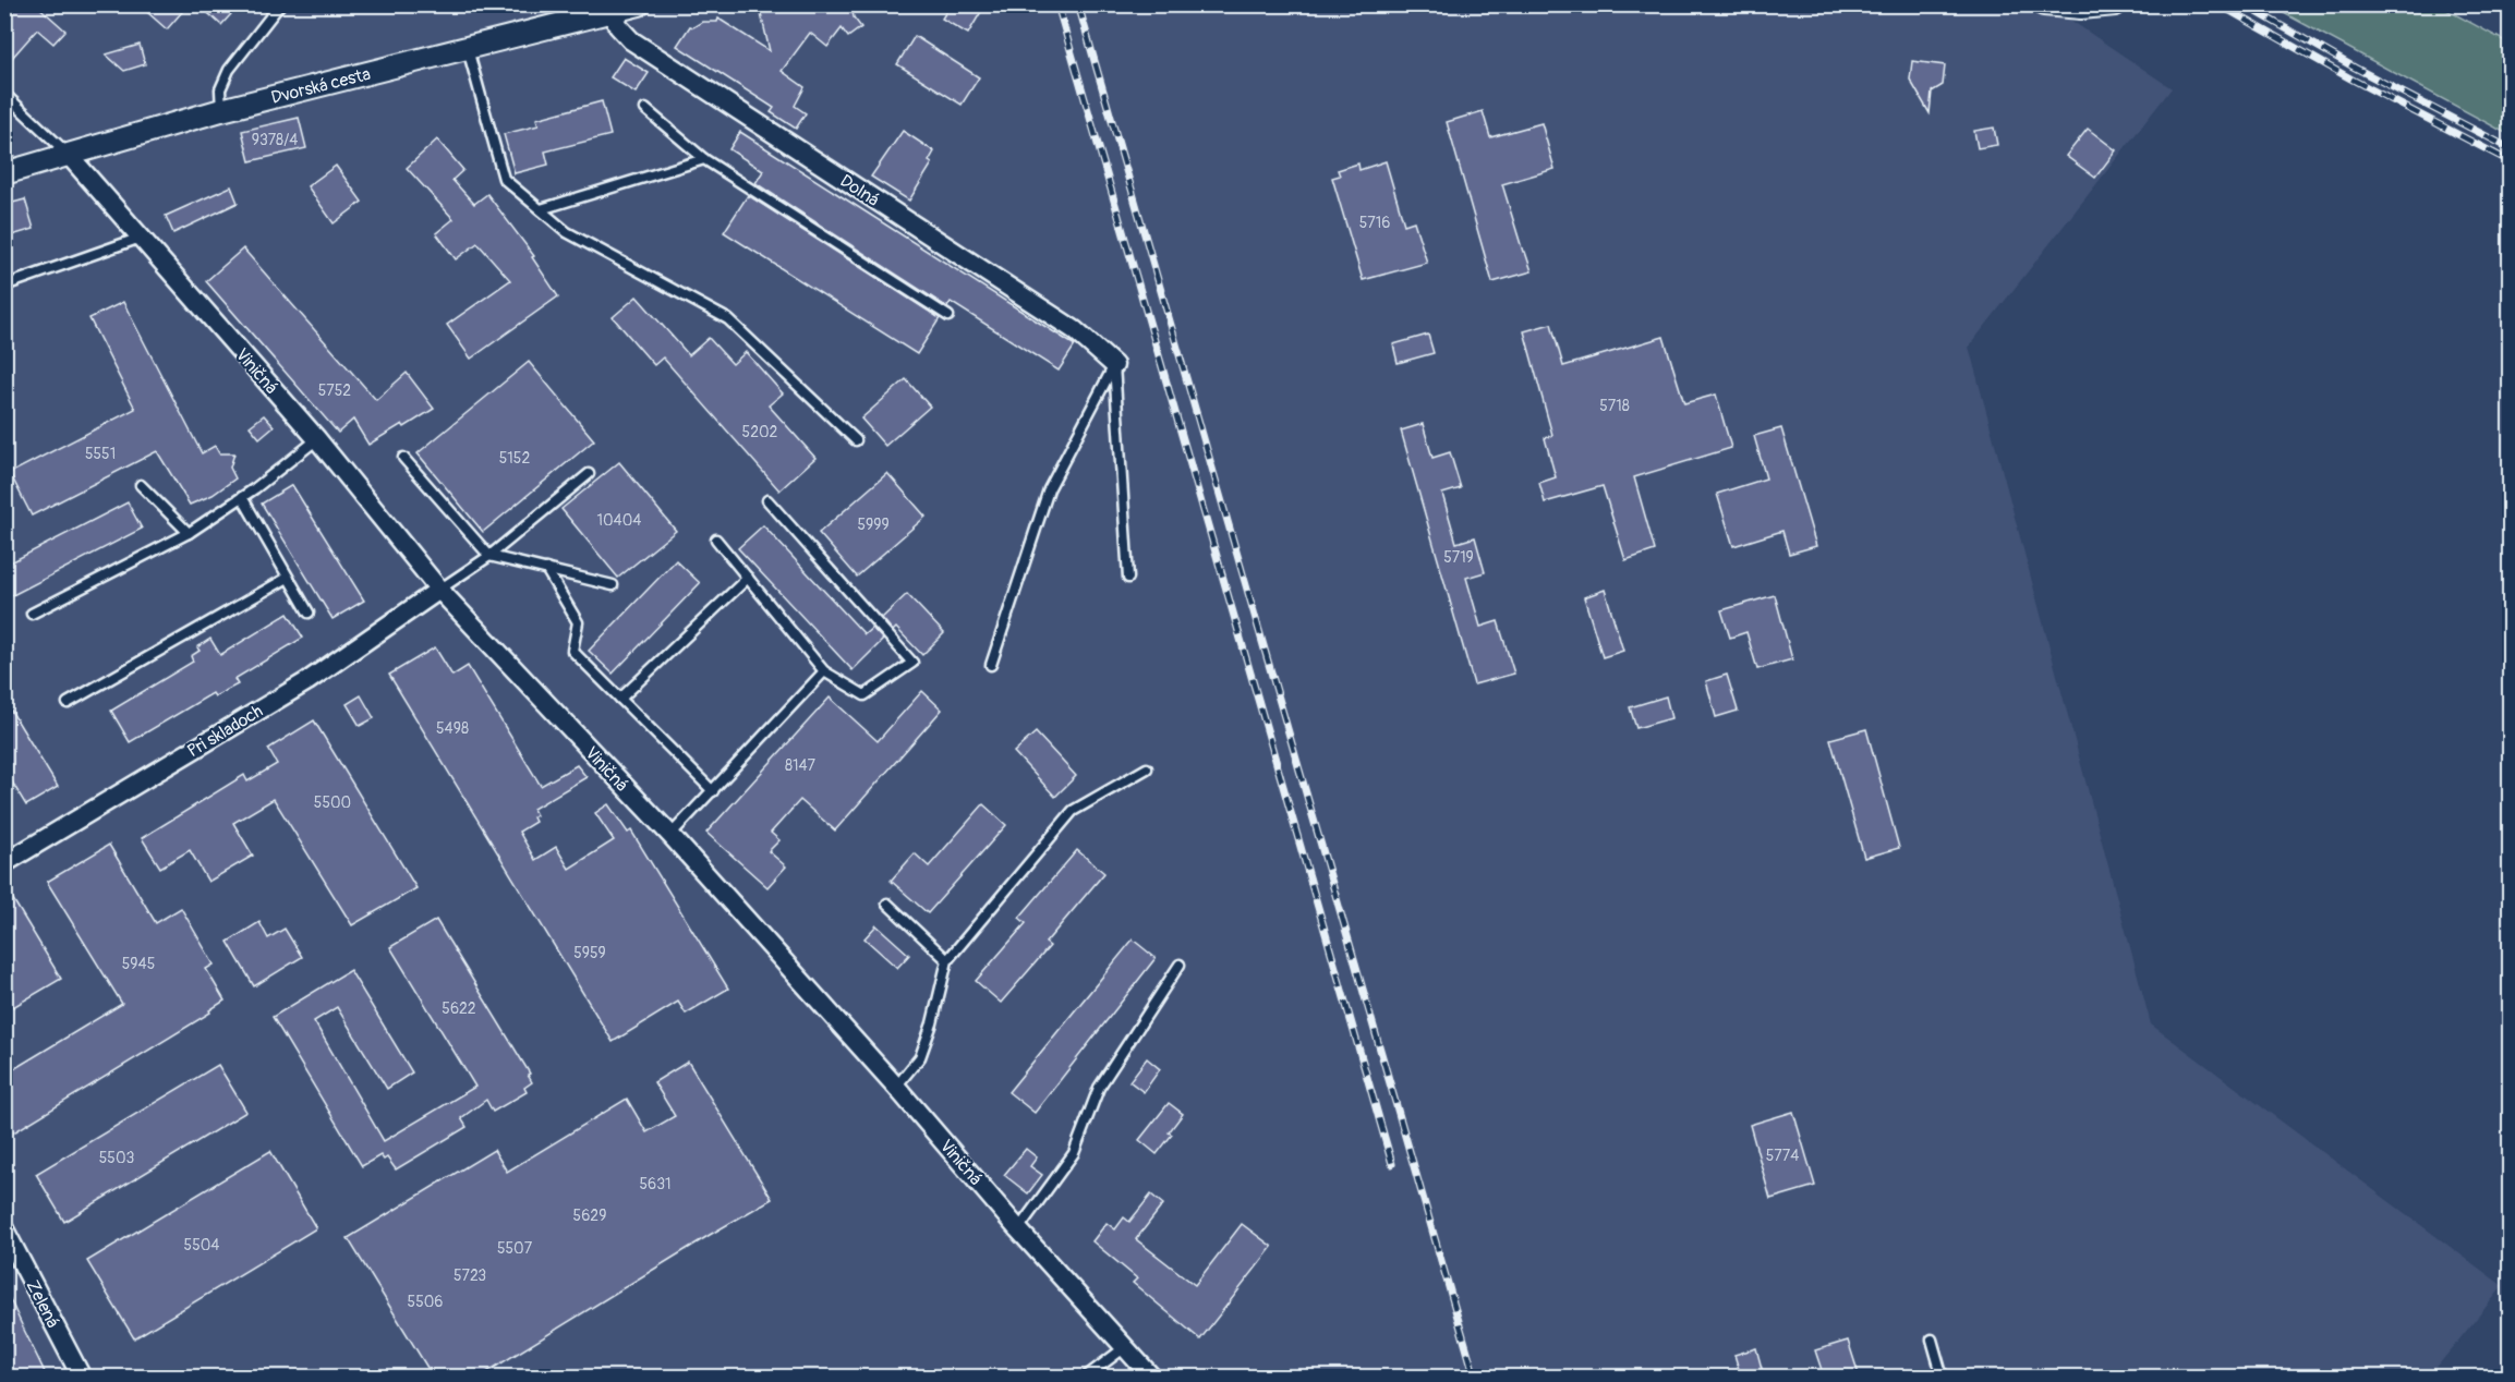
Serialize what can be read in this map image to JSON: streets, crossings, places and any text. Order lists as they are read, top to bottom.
{
  "streets": {
    "street": [
      "Dvorská cesta",
      "Dolná",
      "Viničná",
      "Pri skladoch",
      "Zelená"
    ]
  },
  "crossings": [
    ["Dvorská cesta", "Dolná"],
    ["Dvorská cesta", "Viničná"],
    ["Viničná", "Pri skladoch"]
  ],
  "house_numbers": [
    "9378/4",
    "5716",
    "5752",
    "5718",
    "5202",
    "5551",
    "5152",
    "10404",
    "5999",
    "5719",
    "5498",
    "8147",
    "5500",
    "5959",
    "5945",
    "5622",
    "5774",
    "5503",
    "5631",
    "5629",
    "5504",
    "5507",
    "5723",
    "5506"
  ]
}
